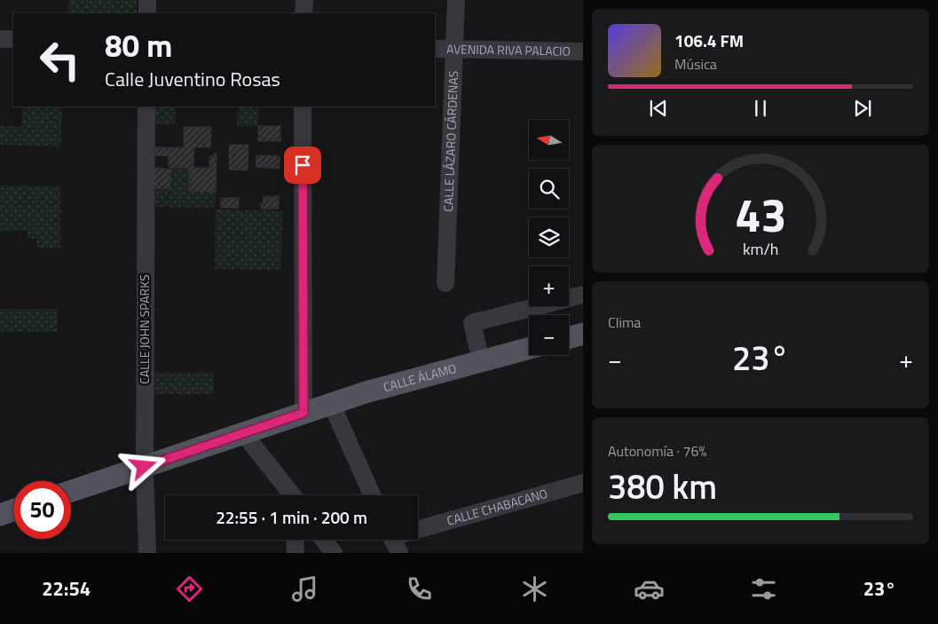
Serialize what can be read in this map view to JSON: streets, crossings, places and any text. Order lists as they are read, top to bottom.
{
  "streets": {
    "main road": ["CALLE ÁLAMO"],
    "street": [
      "AVENIDA RIVA PALACIO",
      "CALLE LÁZARO CÁRDENAS",
      "CALLE JOHN SPARKS",
      "CALLE CHABACANO"
    ]
  },
  "crossings": [
    ["AVENIDA RIVA PALACIO", "CALLE LÁZARO CÁRDENAS"],
    ["CALLE JOHN SPARKS", "CALLE ÁLAMO"]
  ],
  "north": "left",
  "page": {
    "turn": ["80 m", "Calle Juventino Rosas"],
    "song": ["106.4 FM", "Música"],
    "map_buttons": ["+", "−"],
    "tile": [
      "Clima",
      ["Autonomía · 76%", "380 km"]
    ],
    "heat": ["−", "23°", "+"],
    "limit": "50",
    "trip": "22:55 · 1 min · 200 m",
    "tabs": ["22:54", "23°"],
    "gauge": ["43", "km/h"]
  }
}
